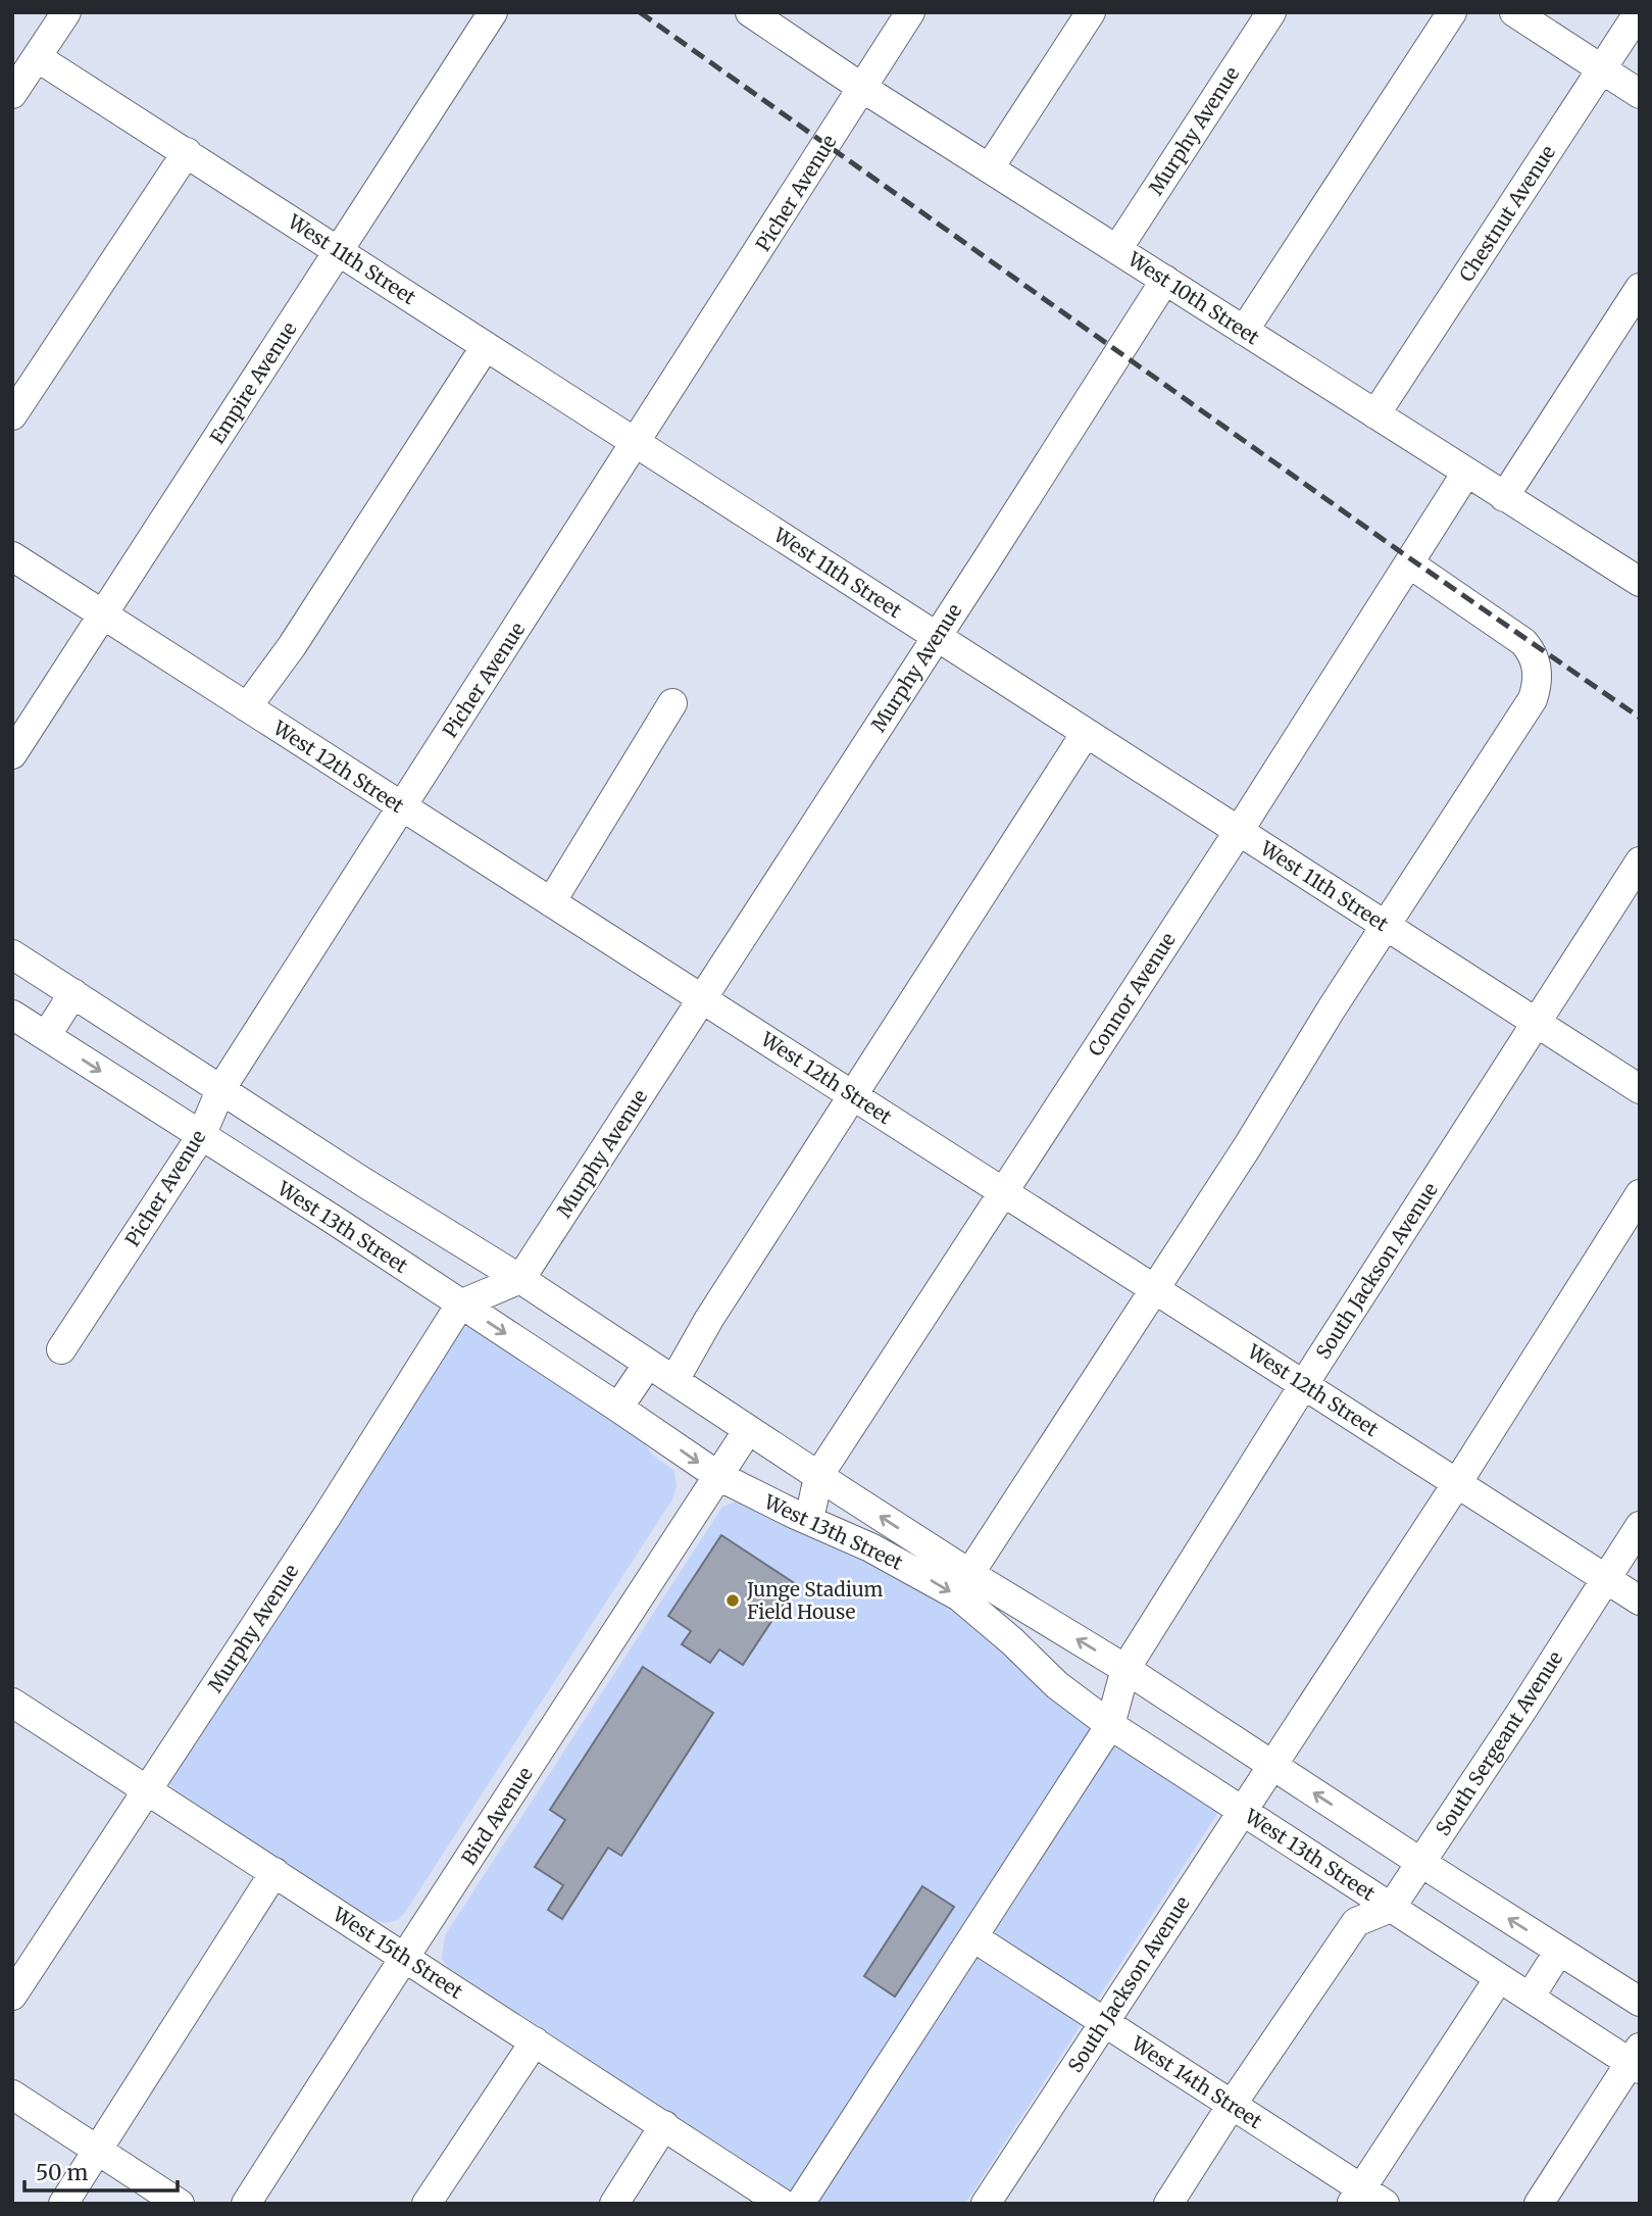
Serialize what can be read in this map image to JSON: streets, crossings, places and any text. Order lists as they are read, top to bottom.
{
  "streets": {
    "street": [
      "Murphy Avenue",
      "Picher Avenue",
      "Chestnut Avenue",
      "West 11th Street",
      "West 10th Street",
      "Empire Avenue",
      "West 12th Street",
      "Connor Avenue",
      "West 13th Street",
      "South Jackson Avenue",
      "South Sergeant Avenue",
      "Bird Avenue",
      "West 15th Street",
      "West 14th Street"
    ]
  },
  "crossings": [
    ["Murphy Avenue", "West 11th Street"],
    ["Murphy Avenue", "West 10th Street"],
    ["Murphy Avenue", "West 12th Street"],
    ["Murphy Avenue", "West 13th Street"],
    ["Murphy Avenue", "West 15th Street"],
    ["Picher Avenue", "West 11th Street"],
    ["Picher Avenue", "West 10th Street"],
    ["Picher Avenue", "West 12th Street"],
    ["Picher Avenue", "West 13th Street"],
    ["Chestnut Avenue", "West 10th Street"],
    ["West 11th Street", "Empire Avenue"],
    ["West 11th Street", "Connor Avenue"],
    ["West 11th Street", "South Jackson Avenue"],
    ["West 10th Street", "Connor Avenue"],
    ["Empire Avenue", "West 12th Street"],
    ["West 12th Street", "Connor Avenue"],
    ["West 12th Street", "South Jackson Avenue"],
    ["West 12th Street", "South Sergeant Avenue"],
    ["Connor Avenue", "West 13th Street"],
    ["West 13th Street", "South Jackson Avenue"],
    ["West 13th Street", "South Sergeant Avenue"],
    ["West 13th Street", "Bird Avenue"],
    ["South Jackson Avenue", "West 14th Street"],
    ["Bird Avenue", "West 15th Street"]
  ],
  "places": ["Junge Stadium Field House"],
  "scale_bar": "50 m"
}
